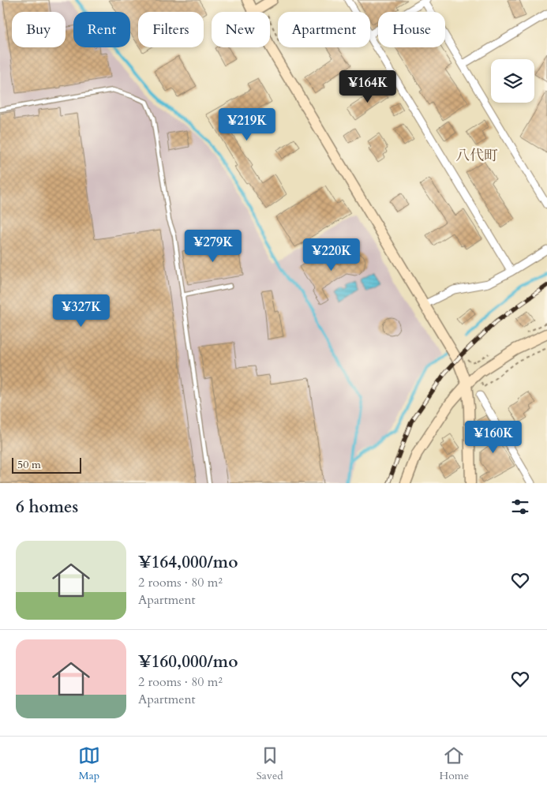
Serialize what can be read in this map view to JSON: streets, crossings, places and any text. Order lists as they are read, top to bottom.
{
  "districts": ["八代町"],
  "scale_bar": "50 m",
  "page": {
    "chip": [
      "Buy",
      "Rent",
      "Filters",
      "New",
      "Apartment",
      "House"
    ],
    "price": [
      "¥164K",
      "¥219K",
      "¥279K",
      "¥220K",
      "¥327K",
      "¥160K"
    ],
    "scale": "50 m",
    "heading": "6 homes",
    "list": [
      {
        "name": "¥164,000/mo",
        "note": "2 rooms · 80 m² · Apartment"
      },
      {
        "name": "¥160,000/mo",
        "note": "2 rooms · 80 m² · Apartment"
      }
    ],
    "tabs": ["Map", "Saved", "Home"]
  }
}
